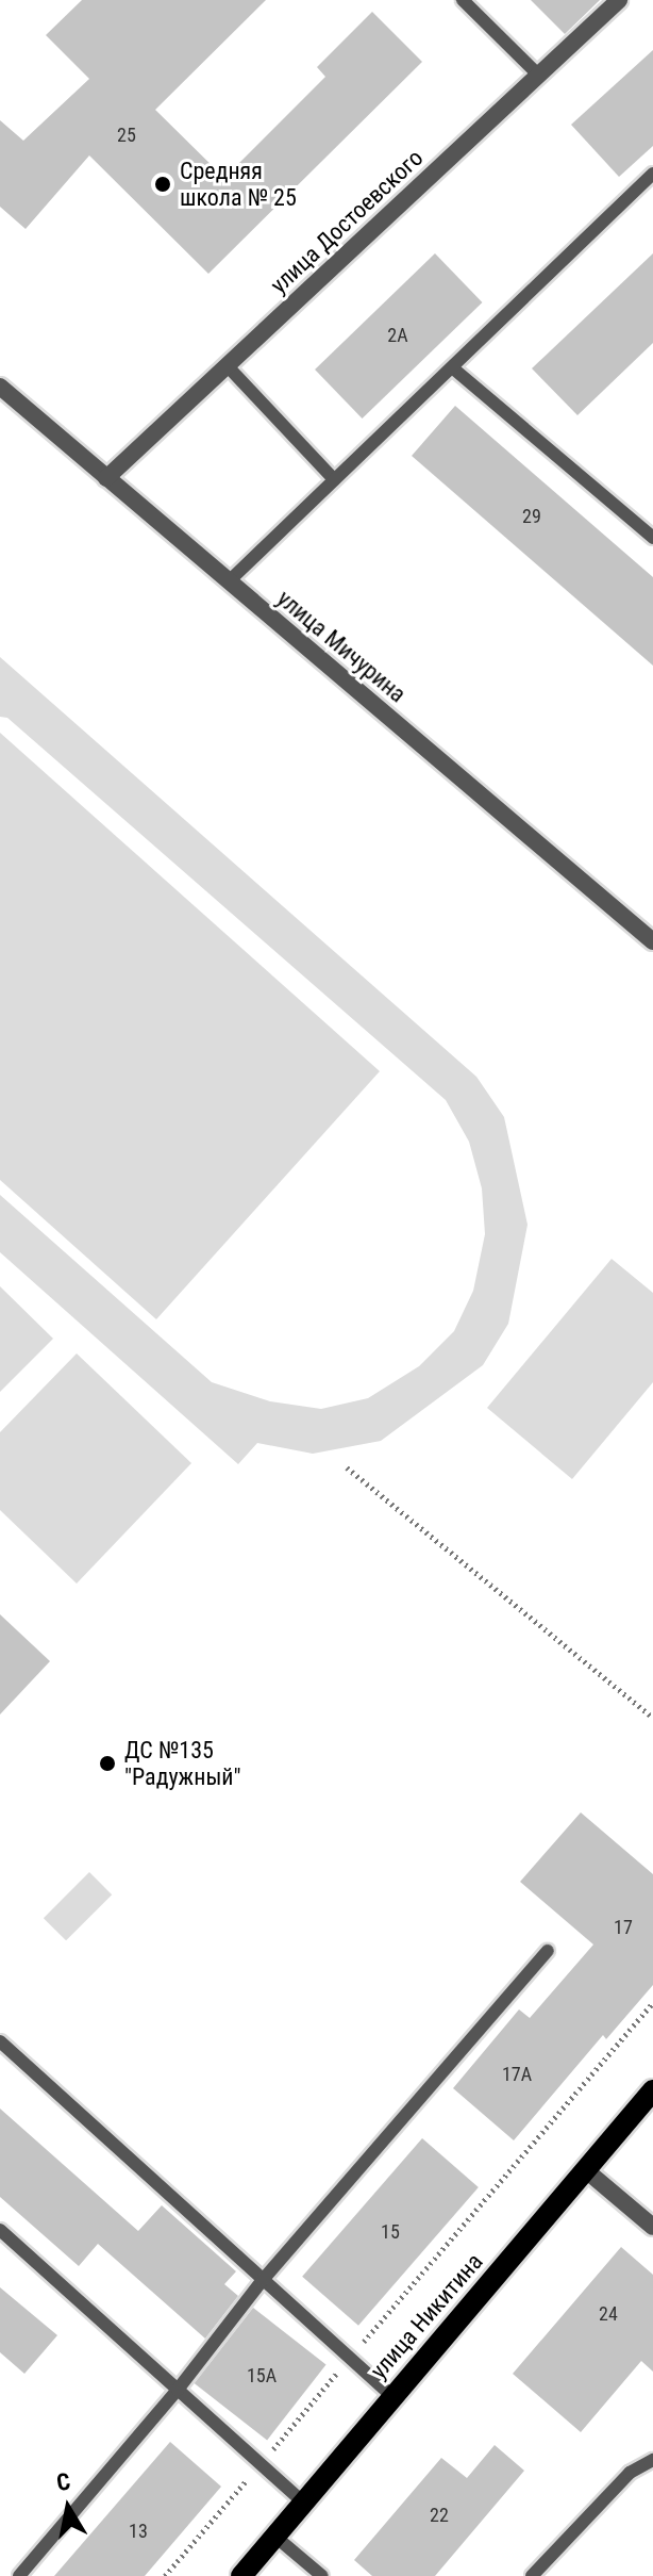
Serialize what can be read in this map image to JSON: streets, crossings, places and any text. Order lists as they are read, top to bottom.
{
  "streets": {
    "main road": ["улица Никитина"],
    "street": ["улица Достоевского", "улица Мичурина"]
  },
  "crossings": [
    ["улица Достоевского", "улица Мичурина"]
  ],
  "places": ["Средняя школа № 25", "ДС №135 \"Радужный\""],
  "house_numbers": [
    "25",
    "2А",
    "29",
    "17",
    "17А",
    "15",
    "24",
    "15А",
    "22",
    "13"
  ],
  "north": "top"
}
